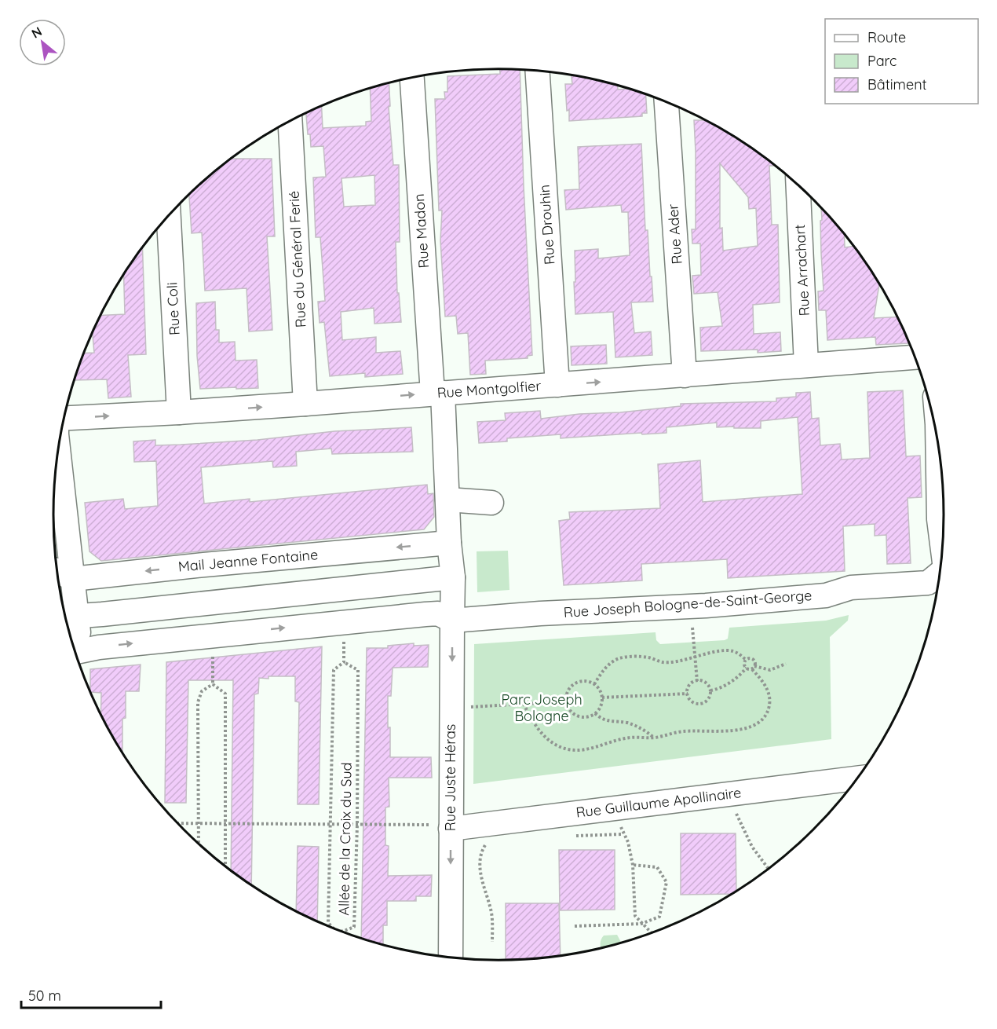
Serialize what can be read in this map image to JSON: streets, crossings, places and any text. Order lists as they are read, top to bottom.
{
  "streets": {
    "street": [
      "Rue Drouhin",
      "Rue Madon",
      "Rue Ader",
      "Rue du Général Ferié",
      "Rue Arrachart",
      "Rue Coli",
      "Rue Montgolfier",
      "Mail Jeanne Fontaine",
      "Rue Joseph Bologne-de-Saint-George",
      "Rue Juste Héras",
      "Rue Guillaume Apollinaire"
    ],
    "path": ["Allée de la Croix du Sud"]
  },
  "crossings": [
    ["Rue Drouhin", "Rue Montgolfier"],
    ["Rue Madon", "Rue Montgolfier"],
    ["Rue Madon", "Rue Juste Héras"],
    ["Rue Ader", "Rue Montgolfier"],
    ["Rue du Général Ferié", "Rue Montgolfier"],
    ["Rue Arrachart", "Rue Montgolfier"],
    ["Rue Coli", "Rue Montgolfier"],
    ["Mail Jeanne Fontaine", "Rue Juste Héras"],
    ["Rue Joseph Bologne-de-Saint-George", "Rue Juste Héras"],
    ["Rue Juste Héras", "Rue Guillaume Apollinaire"]
  ],
  "one_way": ["Rue Juste Héras"],
  "parks": ["Parc Joseph Bologne"],
  "legend": ["Route", "Parc", "Bâtiment"],
  "scale_bar": "50 m",
  "north": "top left"
}
